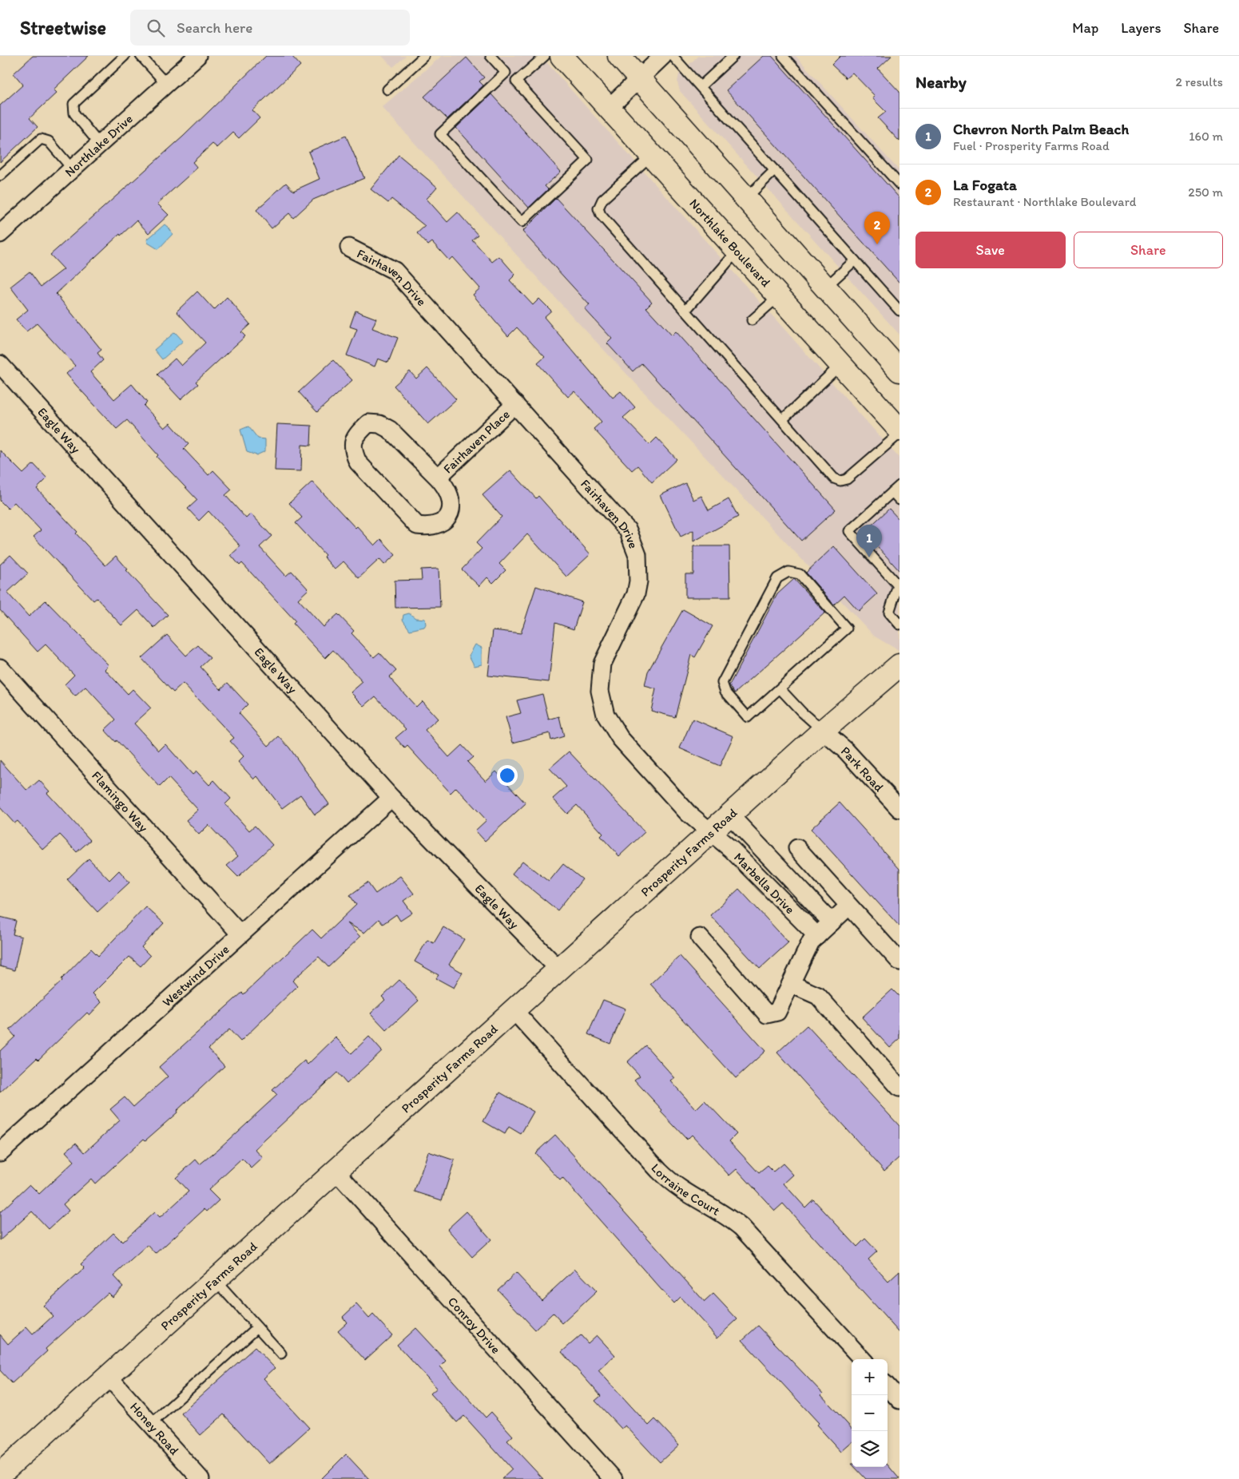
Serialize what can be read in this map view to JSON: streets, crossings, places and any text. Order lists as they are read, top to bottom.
{
  "streets": {
    "street": [
      "Northlake Drive",
      "Northlake Boulevard",
      "Fairhaven Drive",
      "Eagle Way",
      "Fairhaven Place",
      "Park Road",
      "Flamingo Way",
      "Prosperity Farms Road",
      "Marbella Drive",
      "Westwind Drive",
      "Lorraine Court",
      "Conroy Drive",
      "Honey Road"
    ]
  },
  "crossings": [
    ["Fairhaven Drive", "Fairhaven Place"],
    ["Fairhaven Drive", "Prosperity Farms Road"],
    ["Fairhaven Drive", "Marbella Drive"],
    ["Eagle Way", "Prosperity Farms Road"],
    ["Eagle Way", "Westwind Drive"],
    ["Park Road", "Prosperity Farms Road"],
    ["Flamingo Way", "Westwind Drive"],
    ["Prosperity Farms Road", "Marbella Drive"],
    ["Prosperity Farms Road", "Lorraine Court"],
    ["Prosperity Farms Road", "Conroy Drive"],
    ["Prosperity Farms Road", "Honey Road"]
  ],
  "page": {
    "header": "Streetwise",
    "search": "Search here",
    "nav": ["Map", "Layers", "Share"],
    "heading": ["Nearby", "2 results"],
    "list": [
      {
        "mark": "1",
        "name": "Chevron North Palm Beach",
        "note": "Fuel · Prosperity Farms Road",
        "value": "160 m"
      },
      {
        "mark": "2",
        "name": "La Fogata",
        "note": "Restaurant · Northlake Boulevard",
        "value": "250 m"
      }
    ],
    "pins": ["2", "1"],
    "buttons": ["Save", "Share"],
    "map_buttons": ["+", "−"]
  }
}
